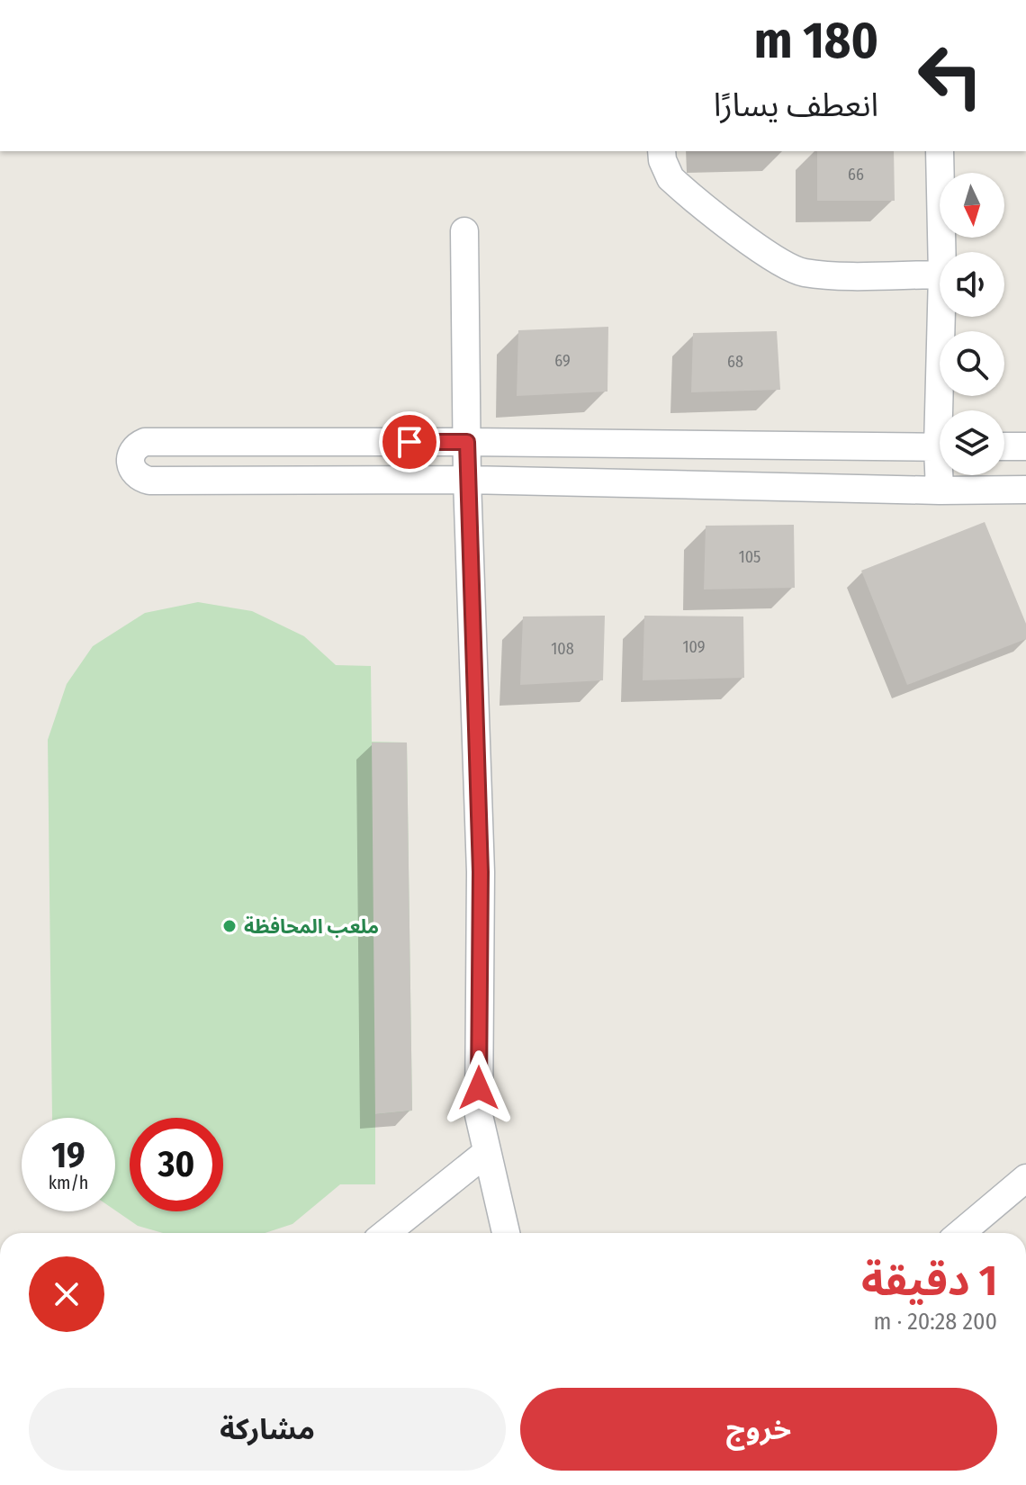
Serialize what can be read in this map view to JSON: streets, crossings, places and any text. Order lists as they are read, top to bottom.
{
  "places": ["ملعب المحافظة"],
  "house_numbers": [
    "66",
    "69",
    "68",
    "105",
    "109",
    "108"
  ],
  "north": "bottom",
  "page": {
    "turn": ["180 m", "انعطف يسارًا"],
    "speed": "19 km/h",
    "limit": "30",
    "heading": ["1 دقيقة", "200 m · 20:28"],
    "buttons": ["خروج", "مشاركة"]
  }
}
